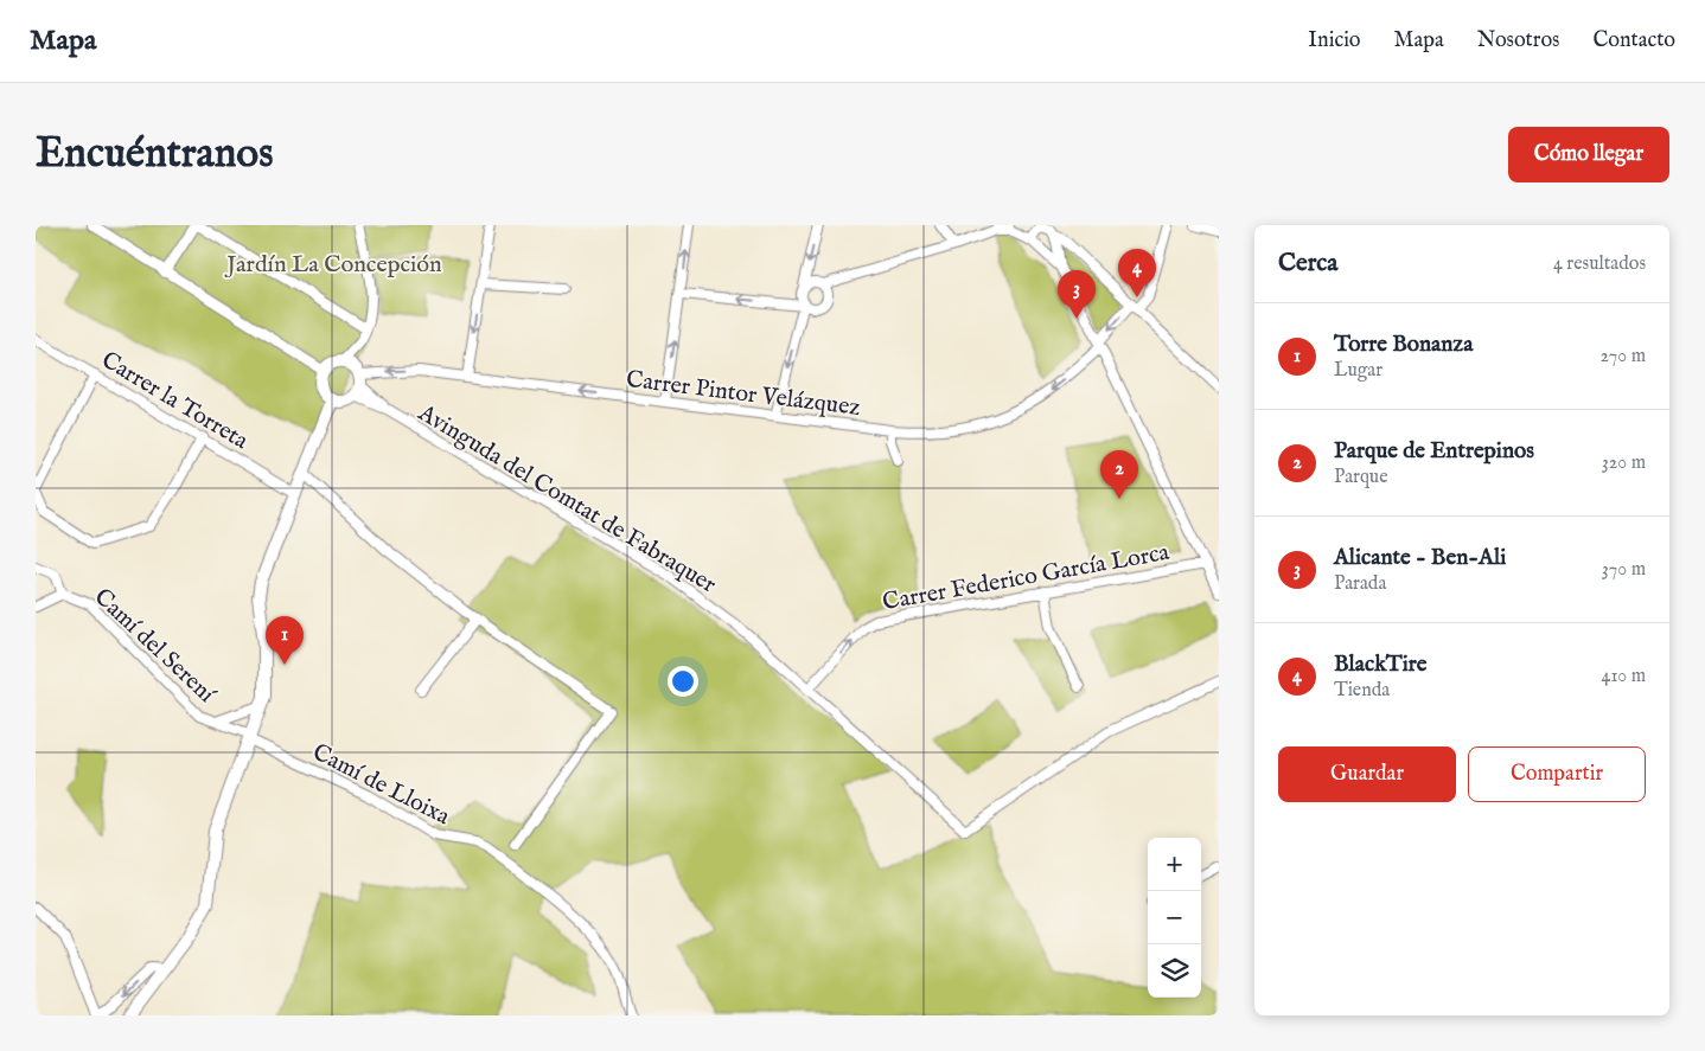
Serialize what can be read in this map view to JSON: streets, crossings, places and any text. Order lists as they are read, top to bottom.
{
  "streets": {
    "street": [
      "Carrer Pintor Velázquez",
      "Carrer la Torreta",
      "Avinguda del Comtat de Fabraquer",
      "Carrer Federico García Lorca",
      "Camí del Serení",
      "Camí de Lloixa"
    ]
  },
  "crossings": [
    ["Carrer Pintor Velázquez", "Avinguda del Comtat de Fabraquer"],
    ["Avinguda del Comtat de Fabraquer", "Carrer Federico García Lorca"],
    ["Camí del Serení", "Camí de Lloixa"]
  ],
  "one_way": ["Carrer Pintor Velázquez", "Carrer Federico García Lorca"],
  "parks": ["Jardín La Concepción"],
  "page": {
    "header": "Mapa",
    "nav": [
      "Inicio",
      "Mapa",
      "Nosotros",
      "Contacto"
    ],
    "buttons": [
      "Cómo llegar",
      ["Guardar", "Compartir"]
    ],
    "title": "Encuéntranos",
    "heading": ["Cerca", "4 resultados"],
    "pins": [
      "4",
      "3",
      "2",
      "1"
    ],
    "list": [
      {
        "mark": "1",
        "name": "Torre Bonanza",
        "note": "Lugar",
        "value": "270 m"
      },
      {
        "mark": "2",
        "name": "Parque de Entrepinos",
        "note": "Parque",
        "value": "320 m"
      },
      {
        "mark": "3",
        "name": "Alicante - Ben-Ali",
        "note": "Parada",
        "value": "370 m"
      },
      {
        "mark": "4",
        "name": "BlackTire",
        "note": "Tienda",
        "value": "410 m"
      }
    ],
    "map_buttons": ["+", "−"]
  }
}
